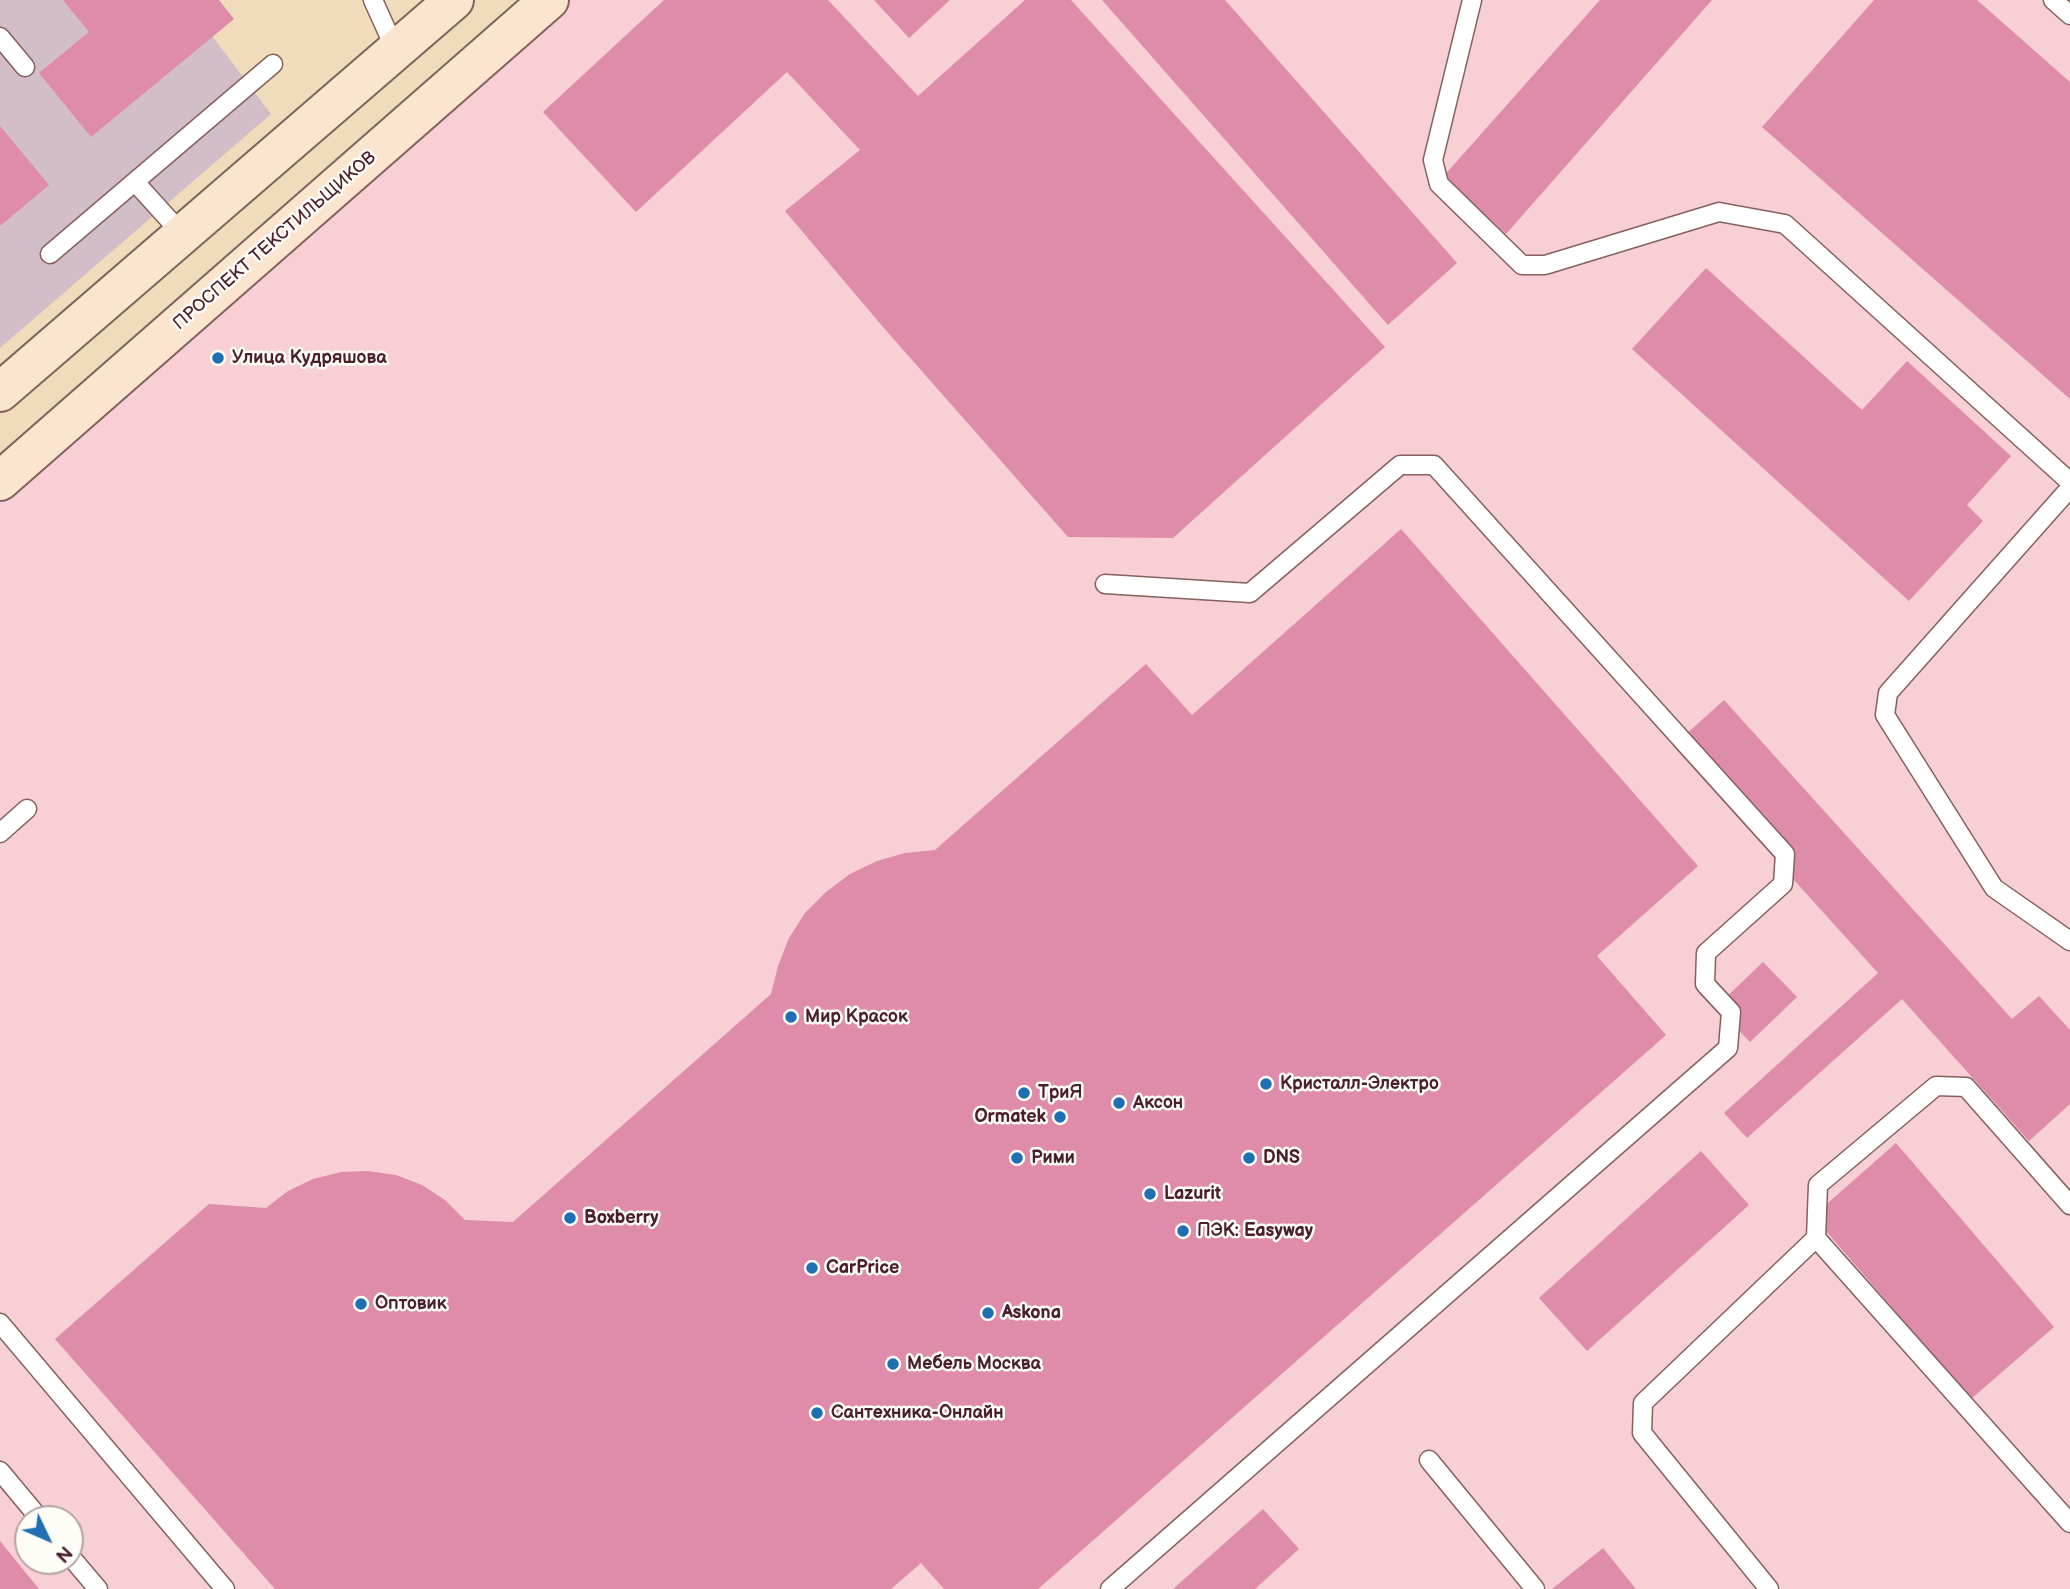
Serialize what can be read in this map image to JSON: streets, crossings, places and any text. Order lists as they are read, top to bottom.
{
  "streets": {
    "main road": ["ПРОСПЕКТ ТЕКСТИЛЬЩИКОВ"]
  },
  "places": [
    "Улица Кудряшова",
    "Мир Красок",
    "Кристалл-Электро",
    "ТриЯ",
    "Аксон",
    "Ormatek",
    "Рими",
    "DNS",
    "Lazurit",
    "Boxberry",
    "ПЭК: Easyway",
    "CarPrice",
    "Оптовик",
    "Askona",
    "Мебель Москва",
    "Сантехника-Онлайн"
  ],
  "north": "bottom right"
}
